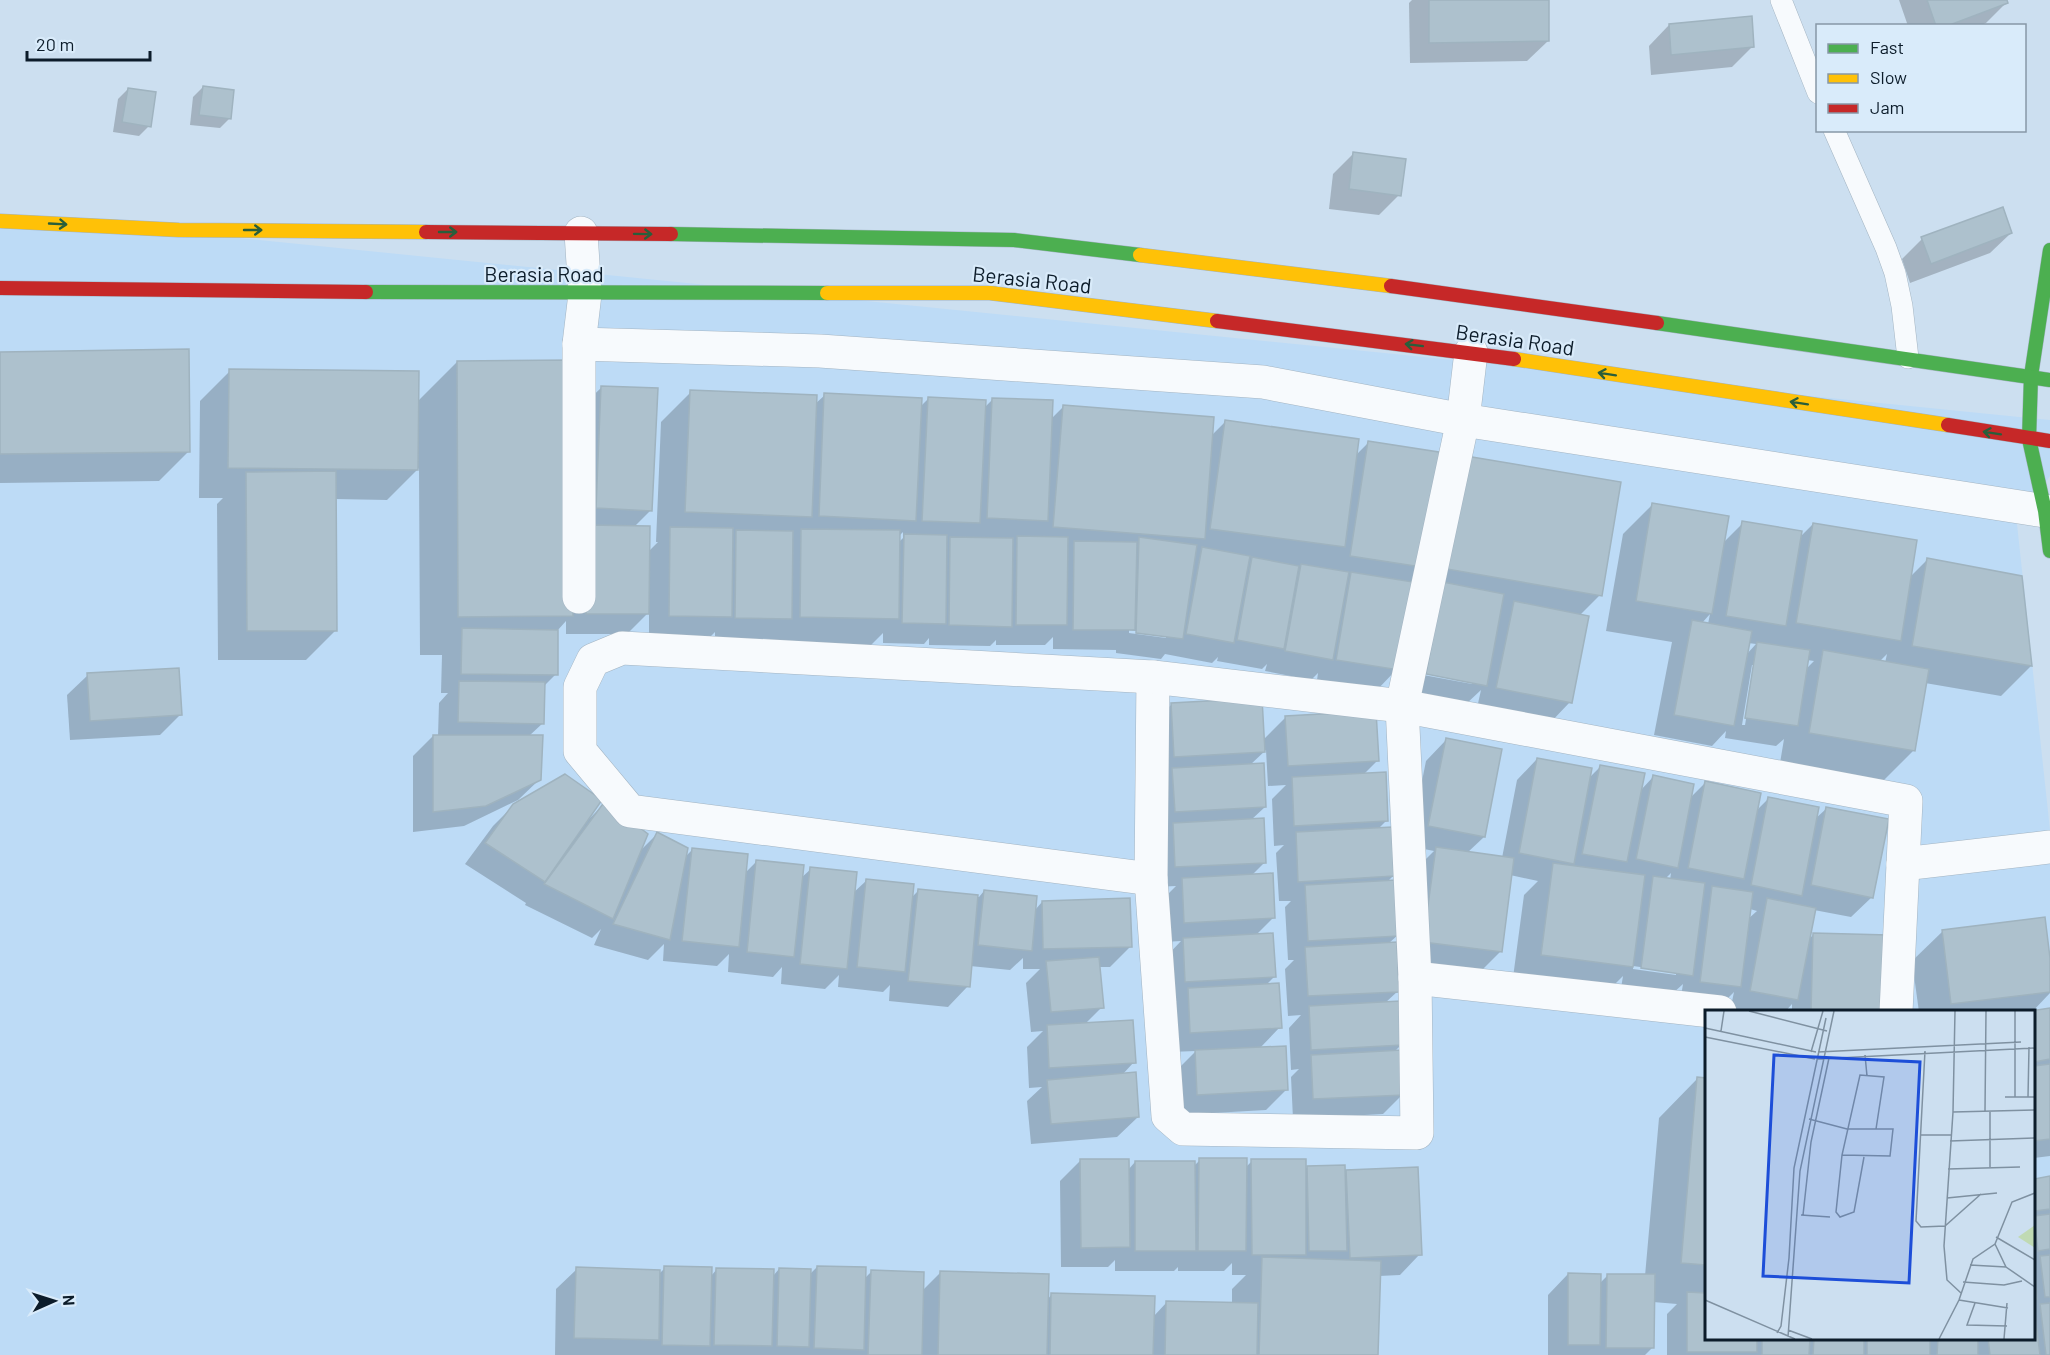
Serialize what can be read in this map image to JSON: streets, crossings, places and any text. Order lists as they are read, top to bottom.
{
  "streets": {
    "main road": ["Berasia Road"]
  },
  "legend": ["Fast", "Slow", "Jam"],
  "scale_bar": "20 m",
  "north": "right"
}
